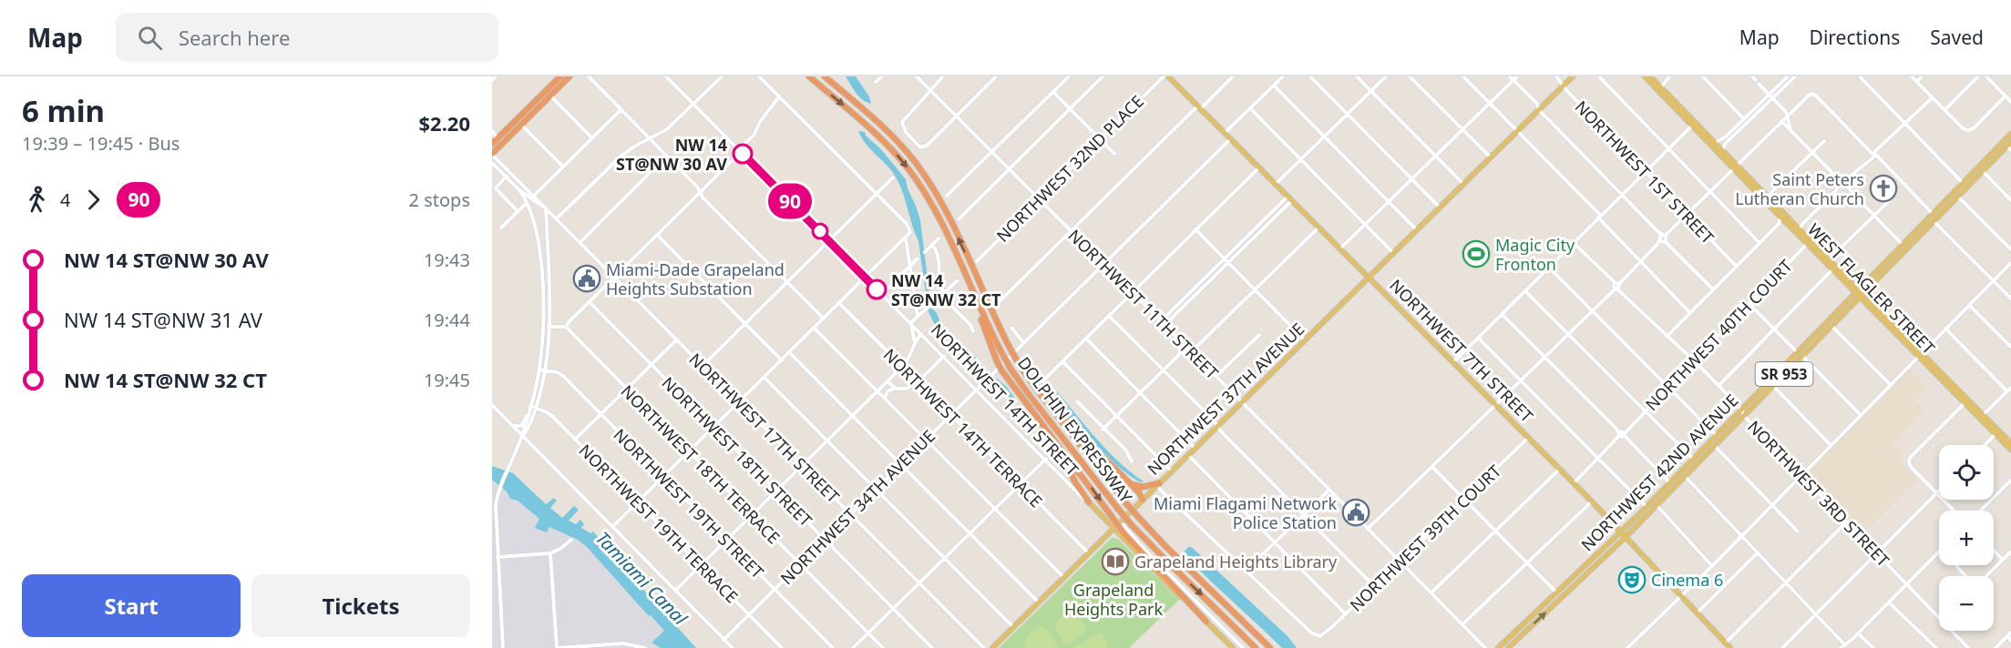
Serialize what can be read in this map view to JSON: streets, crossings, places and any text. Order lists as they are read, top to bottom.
{
  "streets": {
    "highway": ["DOLPHIN EXPRESSWAY"],
    "main road": [
      "WEST FLAGLER STREET",
      "NORTHWEST 7TH STREET",
      "SR 953",
      "NORTHWEST 37TH AVENUE",
      "NORTHWEST 14TH STREET",
      "NORTHWEST 42ND AVENUE"
    ],
    "street": [
      "NORTHWEST 32ND PLACE",
      "NORTHWEST 1ST STREET",
      "NORTHWEST 11TH STREET",
      "NORTHWEST 40TH COURT",
      "NORTHWEST 17TH STREET",
      "NORTHWEST 14TH TERRACE",
      "NORTHWEST 18TH STREET",
      "NORTHWEST 18TH TERRACE",
      "NORTHWEST 3RD STREET",
      "NORTHWEST 19TH STREET",
      "NORTHWEST 34TH AVENUE",
      "NORTHWEST 19TH TERRACE",
      "NORTHWEST 39TH COURT"
    ]
  },
  "crossings": [
    ["NORTHWEST 32ND PLACE", "NORTHWEST 11TH STREET"],
    ["WEST FLAGLER STREET", "NORTHWEST 40TH COURT"],
    ["WEST FLAGLER STREET", "SR 953"],
    ["WEST FLAGLER STREET", "NORTHWEST 42ND AVENUE"],
    ["NORTHWEST 11TH STREET", "NORTHWEST 37TH AVENUE"],
    ["NORTHWEST 11TH STREET", "NORTHWEST 34TH AVENUE"],
    ["NORTHWEST 11TH STREET", "NORTHWEST 39TH COURT"],
    ["NORTHWEST 40TH COURT", "NORTHWEST 7TH STREET"],
    ["NORTHWEST 40TH COURT", "NORTHWEST 3RD STREET"],
    ["NORTHWEST 7TH STREET", "NORTHWEST 37TH AVENUE"],
    ["NORTHWEST 7TH STREET", "NORTHWEST 42ND AVENUE"],
    ["NORTHWEST 7TH STREET", "NORTHWEST 39TH COURT"],
    ["SR 953", "NORTHWEST 42ND AVENUE"],
    ["NORTHWEST 37TH AVENUE", "NORTHWEST 14TH STREET"],
    ["NORTHWEST 37TH AVENUE", "NORTHWEST 14TH TERRACE"],
    ["NORTHWEST 14TH STREET", "NORTHWEST 34TH AVENUE"],
    ["NORTHWEST 17TH STREET", "NORTHWEST 34TH AVENUE"],
    ["NORTHWEST 14TH TERRACE", "NORTHWEST 34TH AVENUE"],
    ["NORTHWEST 18TH STREET", "NORTHWEST 34TH AVENUE"],
    ["NORTHWEST 18TH TERRACE", "NORTHWEST 34TH AVENUE"],
    ["NORTHWEST 42ND AVENUE", "NORTHWEST 3RD STREET"],
    ["NORTHWEST 19TH STREET", "NORTHWEST 34TH AVENUE"],
    ["NORTHWEST 34TH AVENUE", "NORTHWEST 19TH TERRACE"]
  ],
  "water": ["Tamiami Canal"],
  "parks": ["Grapeland Heights Park"],
  "places": {
    "other": ["NW 14 ST@NW 30 AV", "NW 14 ST@NW 32 CT"],
    "church": ["Saint Peters Lutheran Church"],
    "sports": ["Magic City Fronton"],
    "public building": ["Miami-Dade Grapeland Heights Substation", "Miami Flagami Network Police Station"],
    "library": ["Grapeland Heights Library"],
    "theatre": ["Cinema 6"]
  },
  "lines": ["bus line 90"],
  "page": {
    "header": "Map",
    "search": "Search here",
    "nav": ["Map", "Directions", "Saved"],
    "heading": ["6 min", "19:39 – 19:45 · Bus", "$2.20"],
    "on_map": "90",
    "legs": ["4", "90", "2 stops"],
    "list": [
      {
        "name": "NW 14 ST@NW 30 AV",
        "value": "19:43"
      },
      {
        "name": "NW 14 ST@NW 31 AV",
        "value": "19:44"
      },
      {
        "name": "NW 14 ST@NW 32 CT",
        "value": "19:45"
      }
    ],
    "map_buttons": ["+", "−"],
    "buttons": ["Start", "Tickets"]
  }
}
